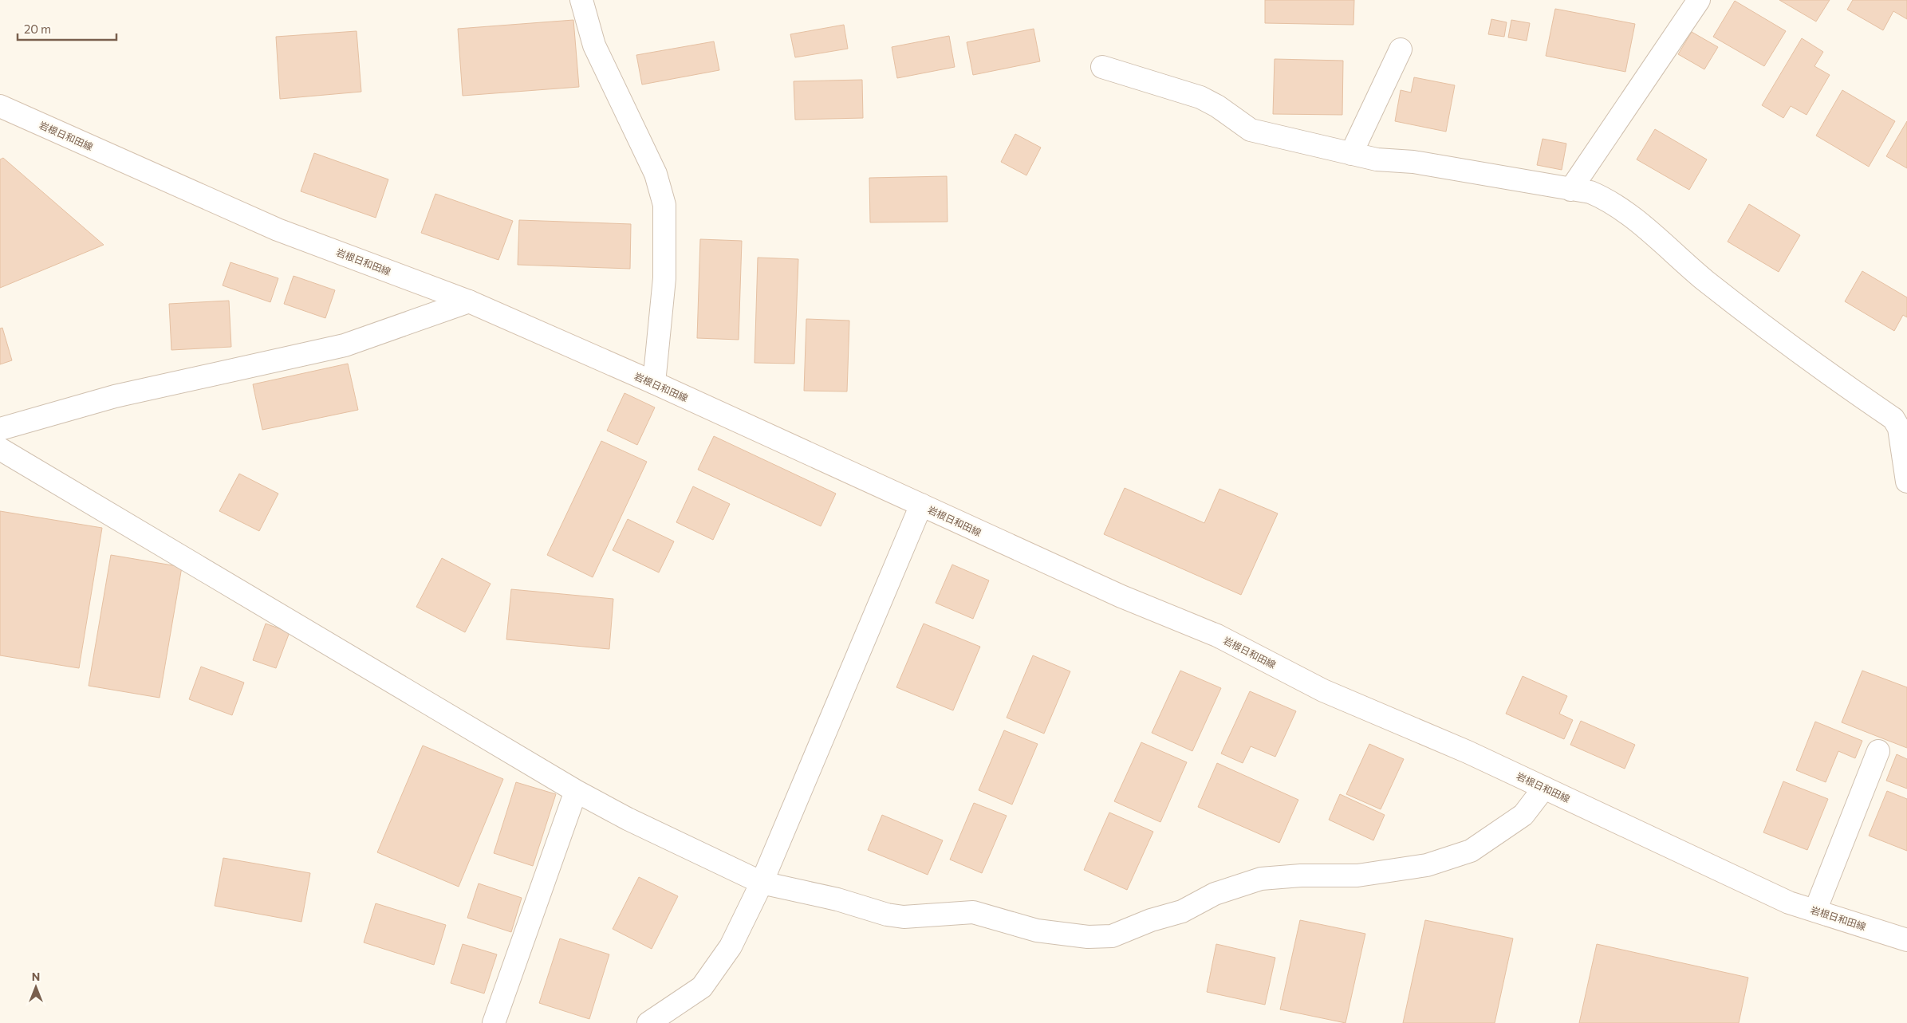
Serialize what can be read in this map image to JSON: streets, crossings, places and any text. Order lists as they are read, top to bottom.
{
  "streets": {
    "street": ["岩根日和田線"]
  },
  "scale_bar": "20 m",
  "north": "top"
}
